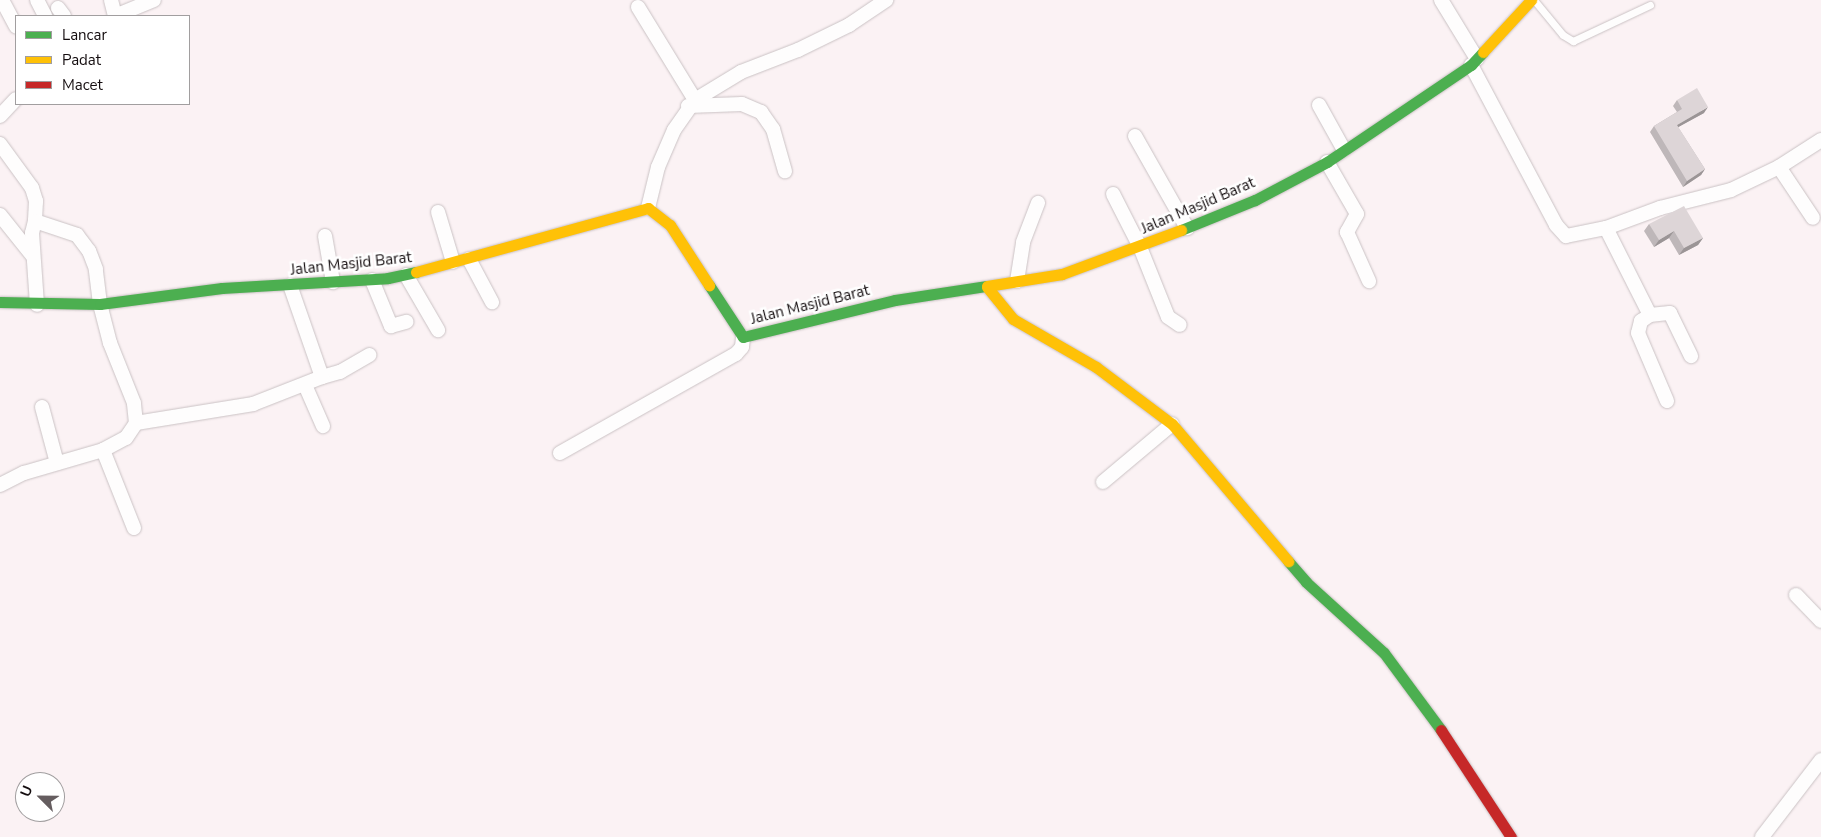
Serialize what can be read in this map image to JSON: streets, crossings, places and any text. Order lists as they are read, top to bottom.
{
  "streets": {
    "street": ["Jalan Masjid Barat"]
  },
  "legend": ["Lancar", "Padat", "Macet"],
  "north": "top left"
}
